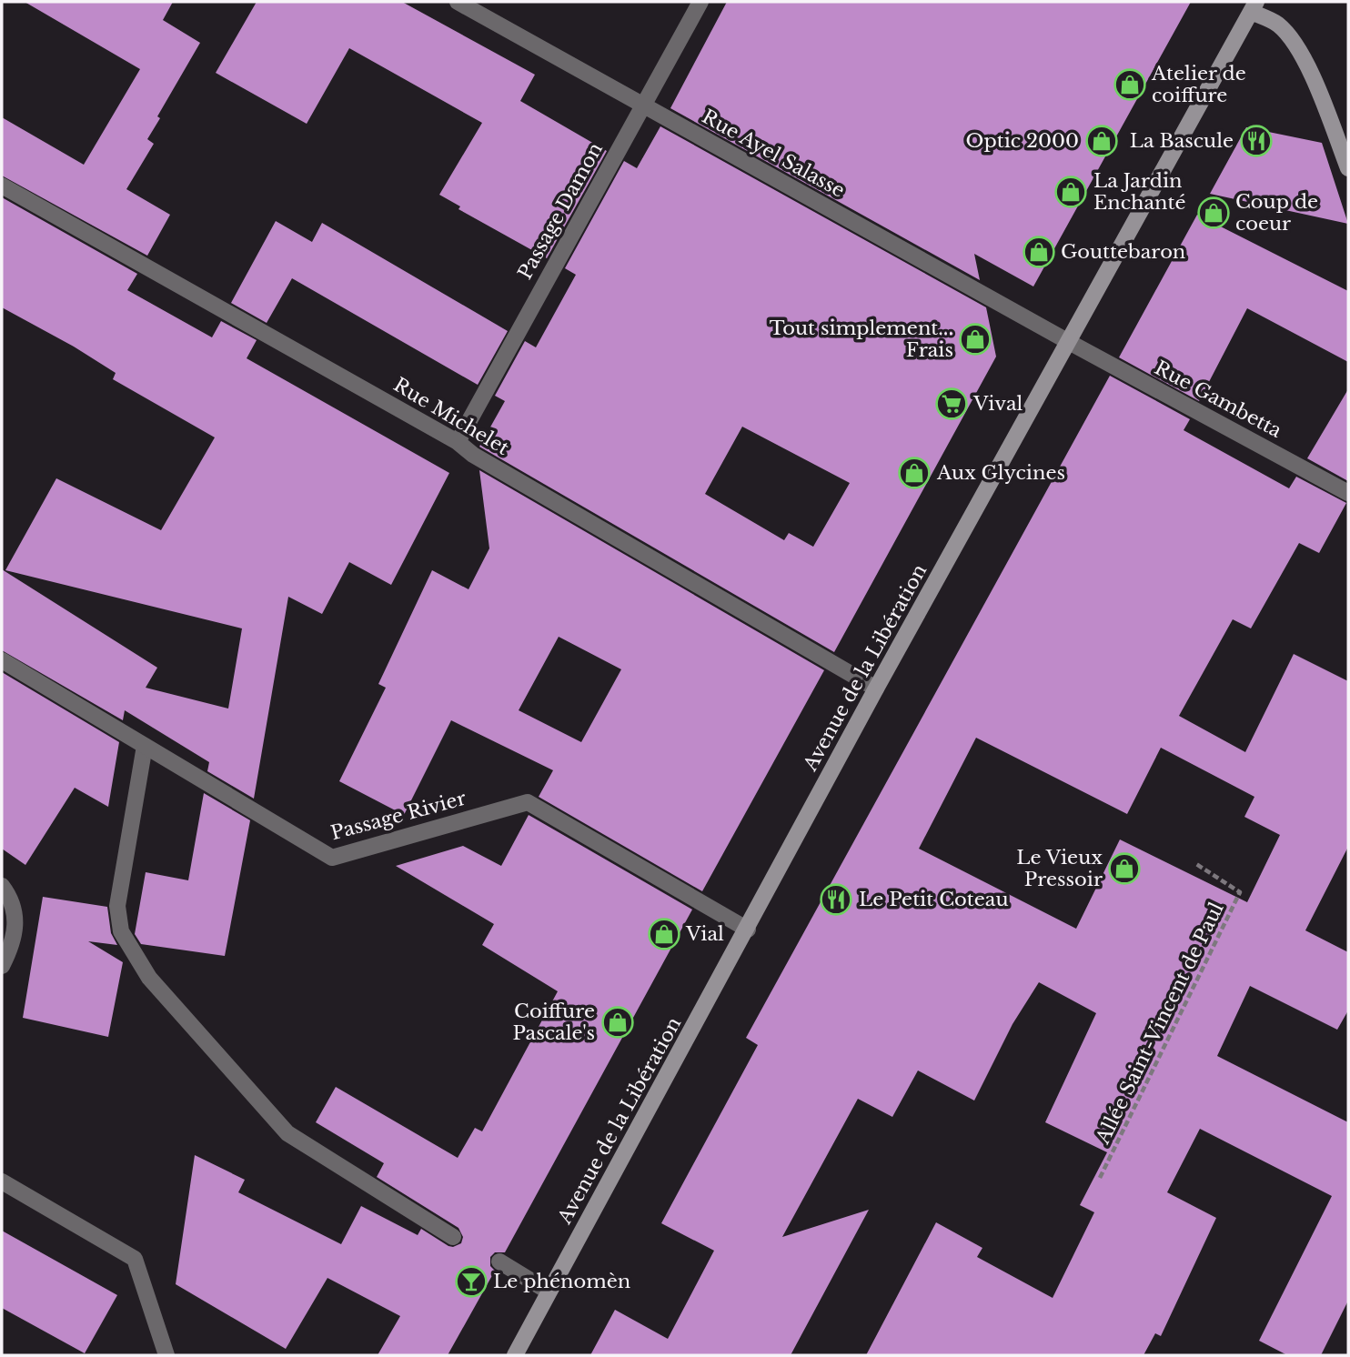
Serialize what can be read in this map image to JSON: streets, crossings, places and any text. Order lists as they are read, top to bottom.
{
  "streets": {
    "street": [
      "Rue Ayel Salasse",
      "Passage Damon",
      "Rue Gambetta",
      "Rue Michelet",
      "Avenue de la Libération",
      "Passage Rivier"
    ],
    "path": ["Allée Saint-Vincent de Paul"]
  },
  "crossings": [
    ["Rue Ayel Salasse", "Passage Damon"],
    ["Rue Ayel Salasse", "Rue Gambetta"],
    ["Rue Ayel Salasse", "Avenue de la Libération"],
    ["Passage Damon", "Rue Michelet"],
    ["Rue Gambetta", "Avenue de la Libération"],
    ["Rue Michelet", "Avenue de la Libération"],
    ["Avenue de la Libération", "Passage Rivier"]
  ],
  "places": {
    "shop": [
      "Atelier de coiffure",
      "Optic 2000",
      "La Jardin Enchanté",
      "Coup de coeur",
      "Gouttebaron",
      "Tout simplement... Frais",
      "Aux Glycines",
      "Le Vieux Pressoir",
      "Vial",
      "Coiffure Pascale's"
    ],
    "restaurant": ["La Bascule", "Le Petit Coteau"],
    "supermarket": ["Vival"],
    "bar": ["Le phénomèn"]
  }
}
